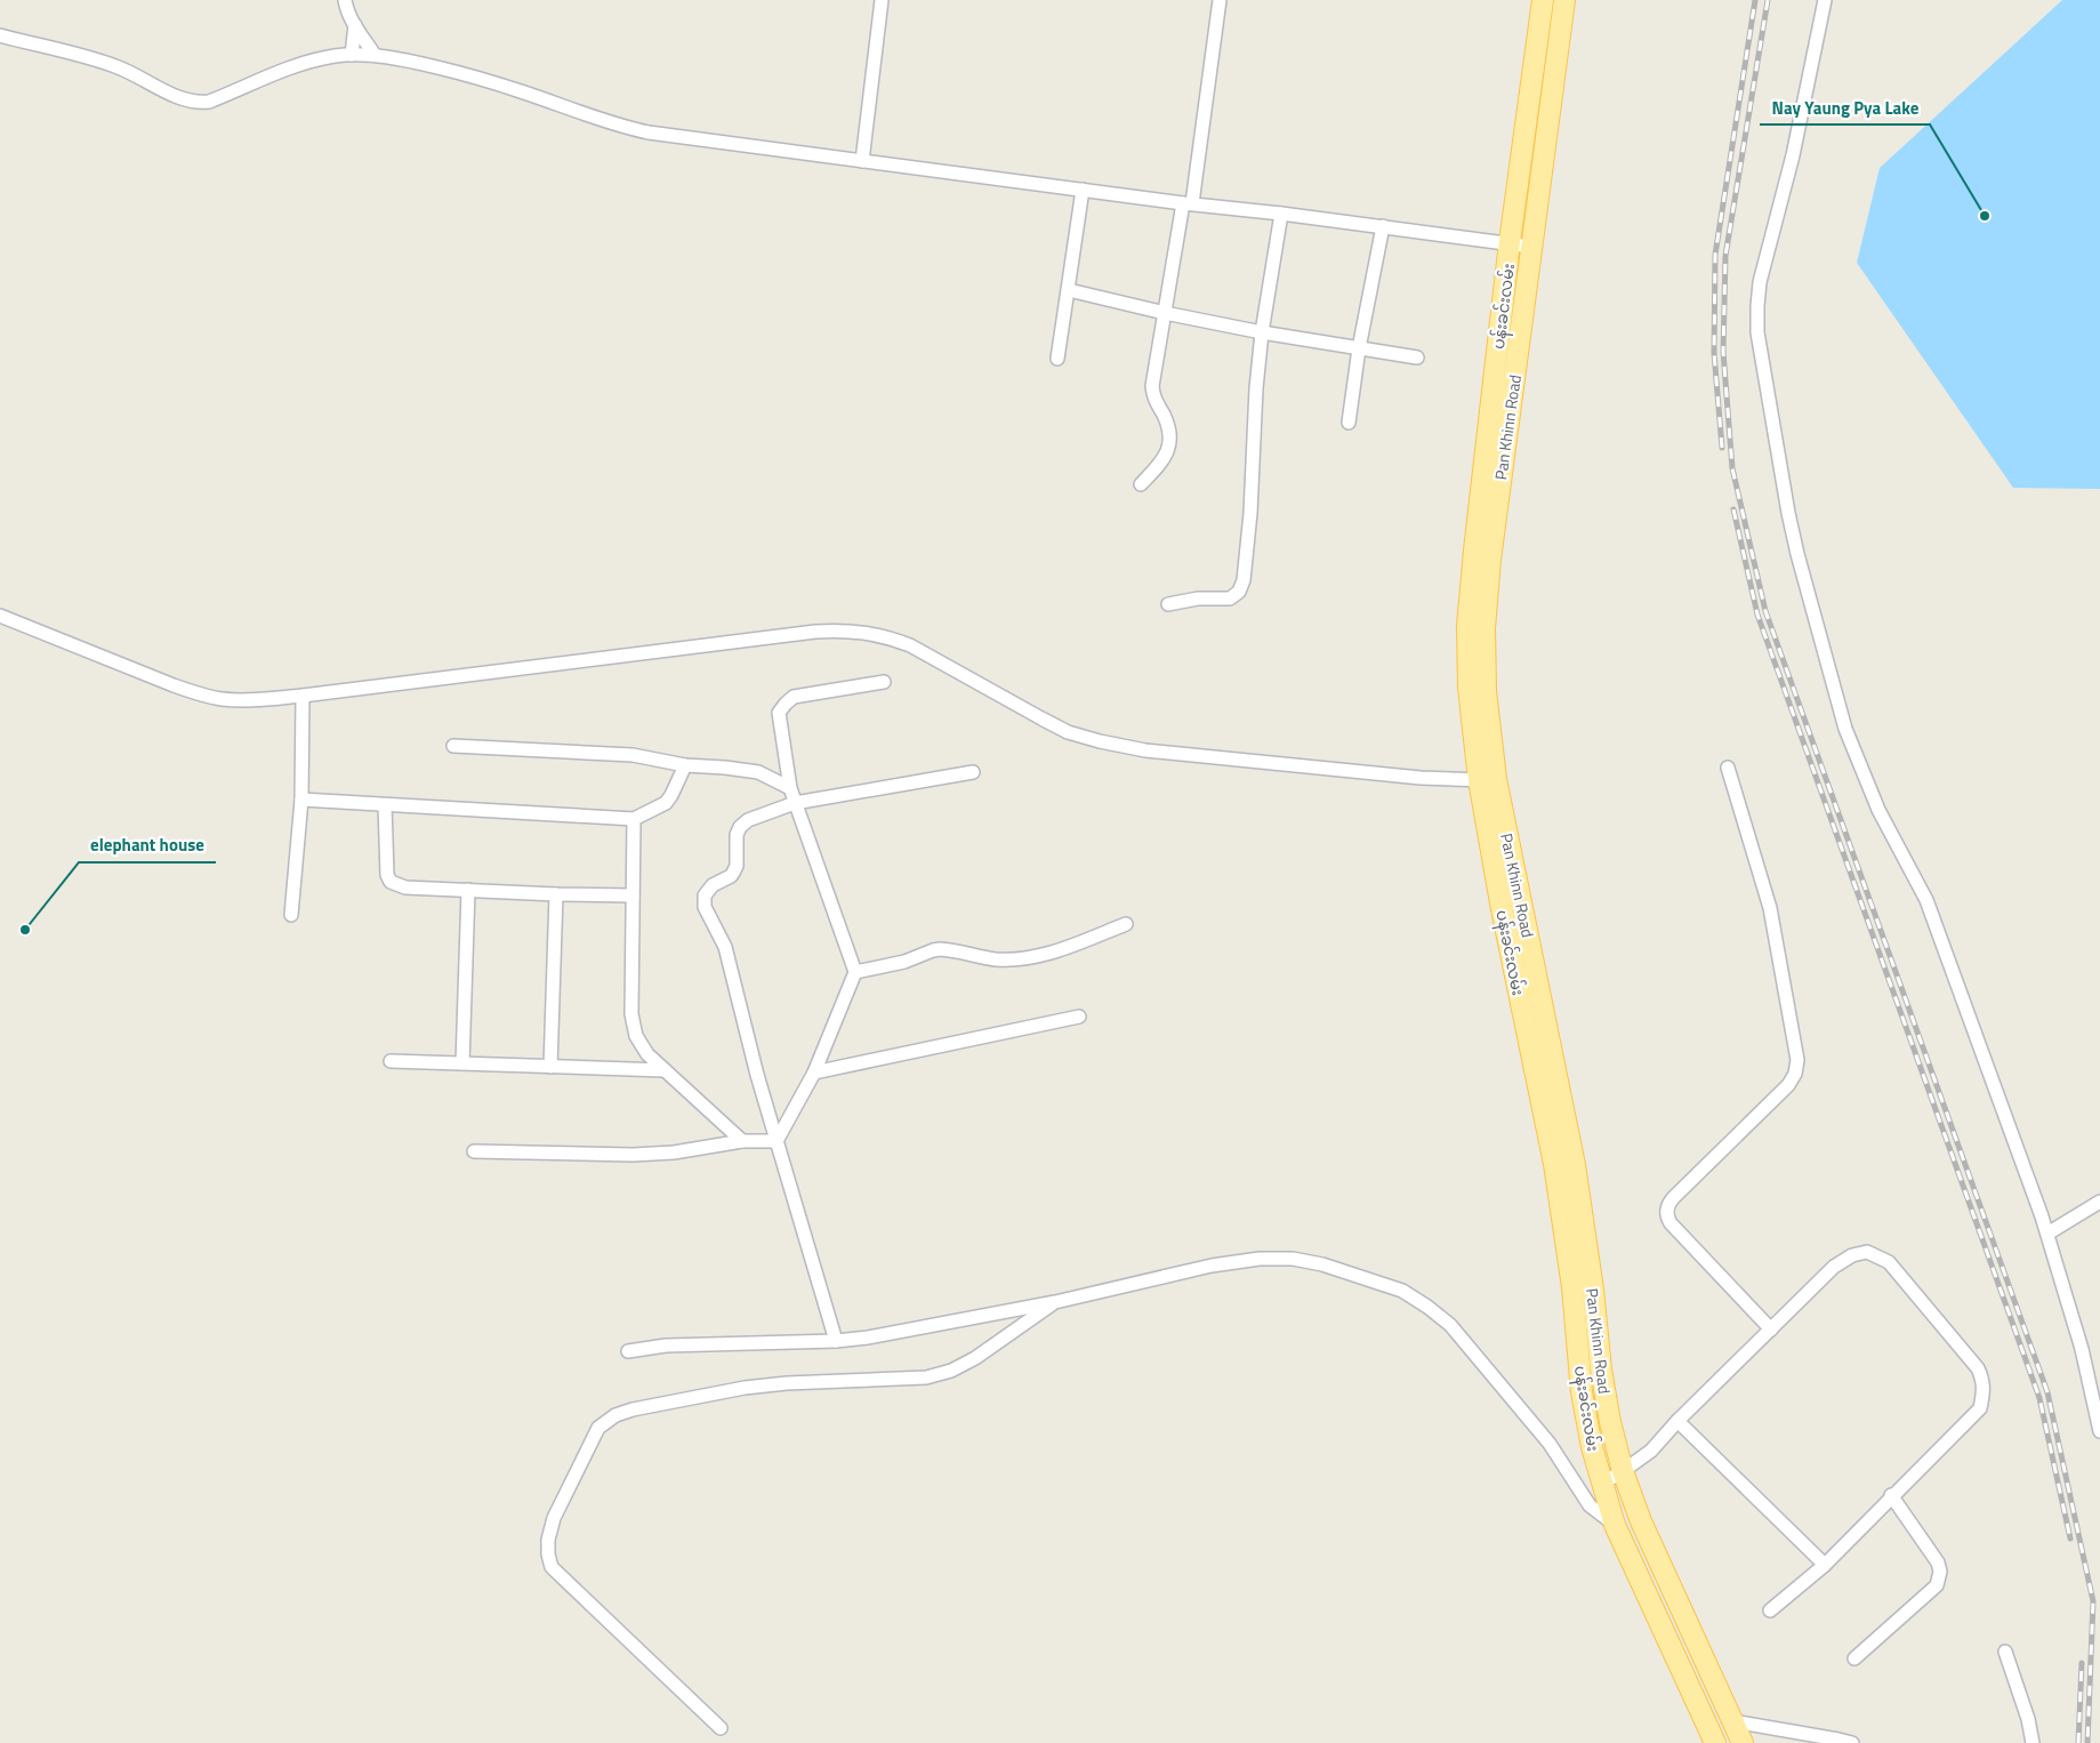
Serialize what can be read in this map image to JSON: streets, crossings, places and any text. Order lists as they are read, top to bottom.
{
  "streets": {
    "main road": ["ပန်းခင်းလမ်း", "Pan Khinn Road"]
  },
  "crossings": [
    ["ပန်းခင်းလမ်း", "Pan Khinn Road"]
  ],
  "places": ["Nay Yaung Pya Lake", "elephant house"]
}
